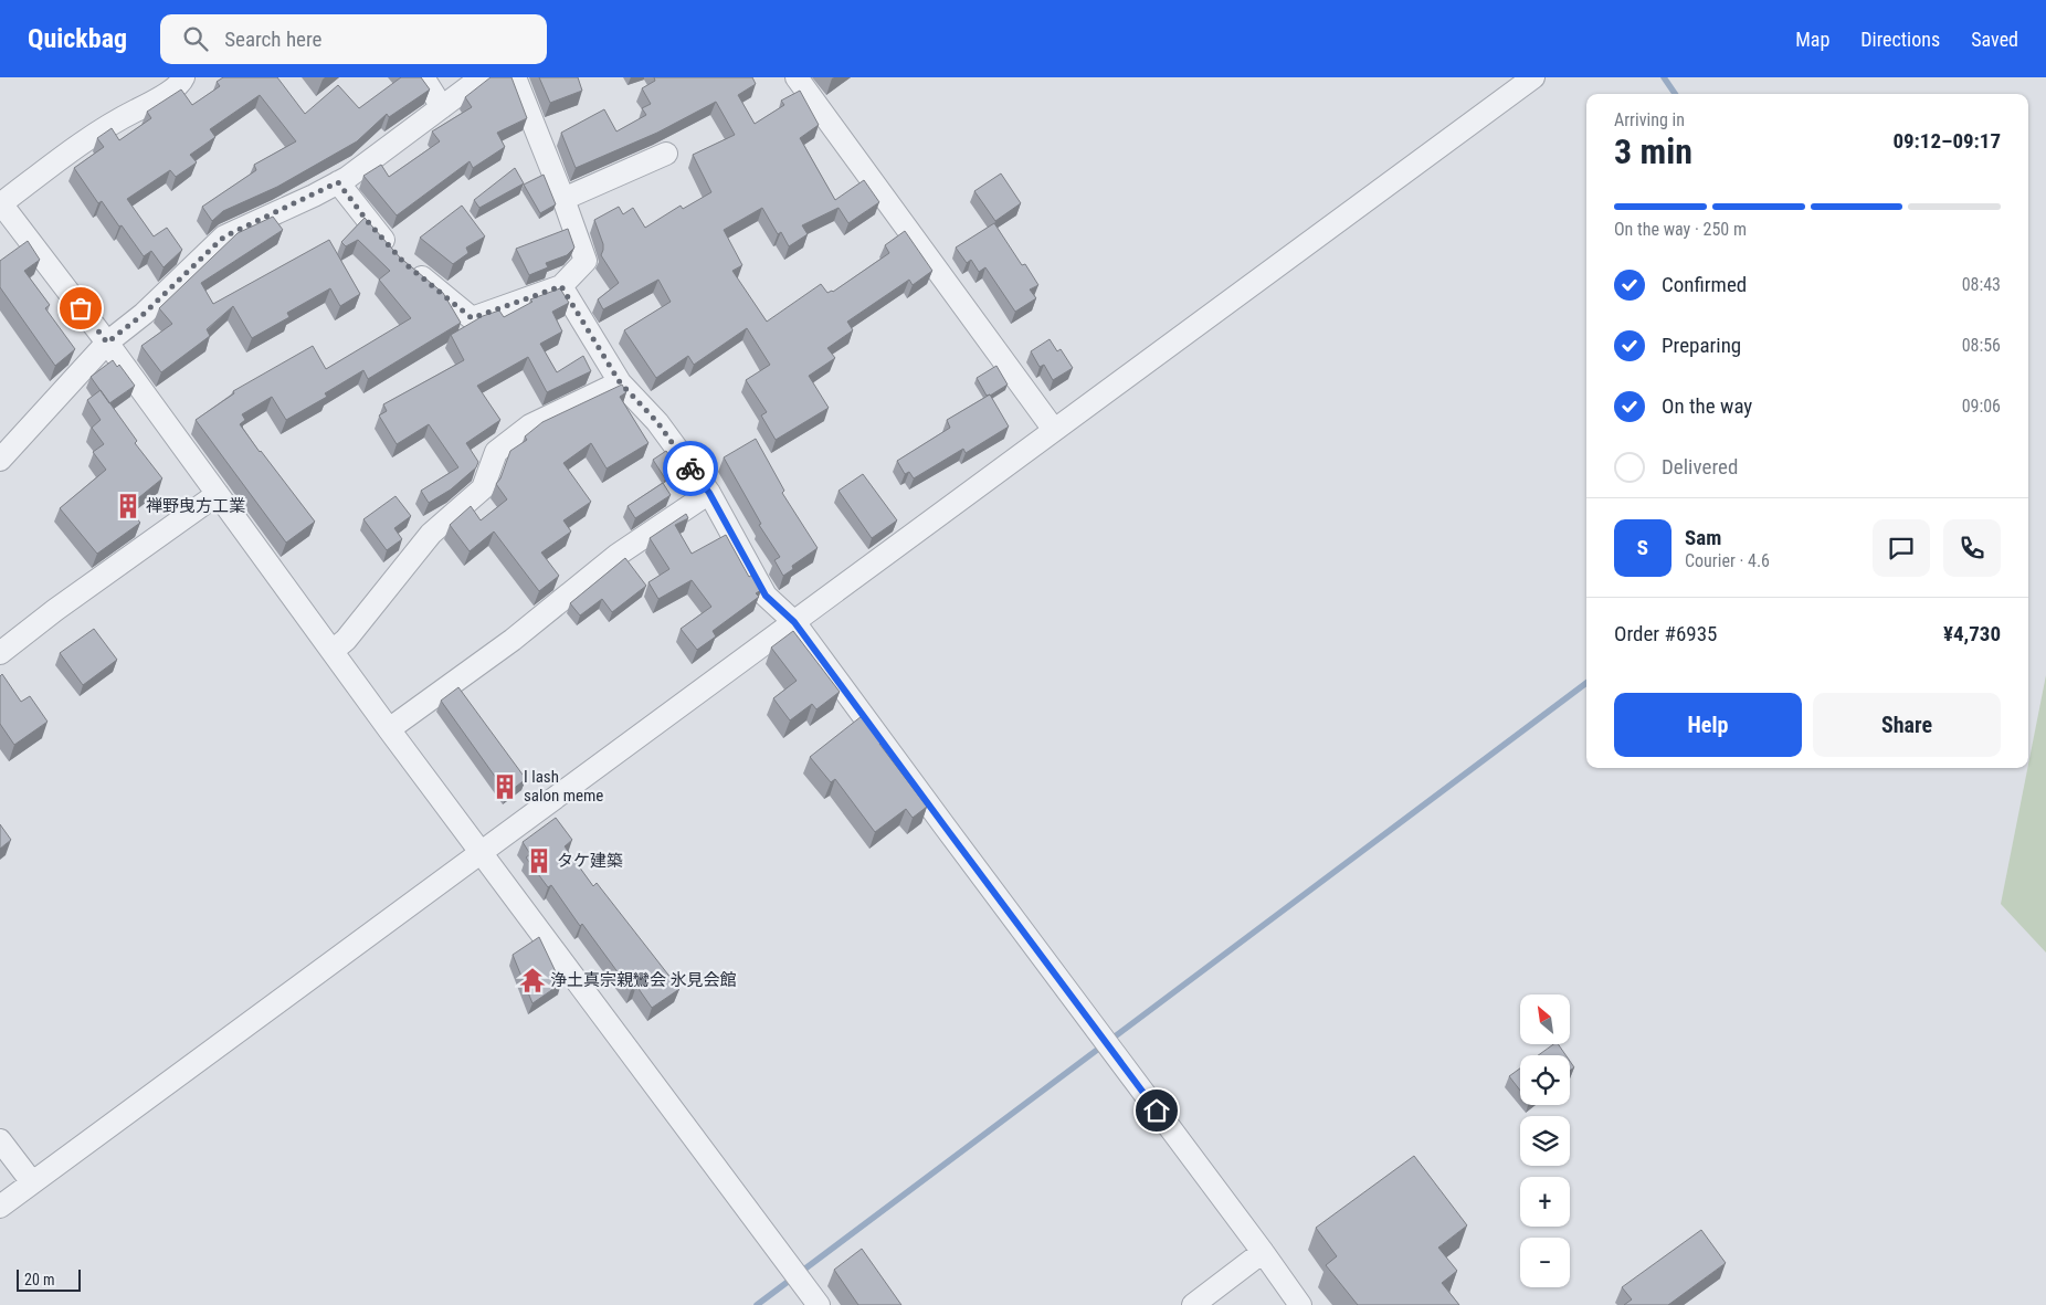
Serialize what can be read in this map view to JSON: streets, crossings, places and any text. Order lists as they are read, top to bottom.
{
  "places": {
    "building": ["禅野曳方工業", "I lash salon meme", "タケ建築"],
    "temple": ["浄土真宗親鸞会 氷見会館"]
  },
  "scale_bar": "20 m",
  "north": "top left",
  "page": {
    "header": "Quickbag",
    "search": "Search here",
    "nav": ["Map", "Directions", "Saved"],
    "heading": ["3 min", "Arriving in", "09:12–09:17"],
    "panel": [
      "Sam",
      "Courier · 4.6",
      "Order #6935",
      "¥4,730"
    ],
    "bar": "On the way · 250 m",
    "list": [
      ["Confirmed", "08:43"],
      ["Preparing", "08:56"],
      ["On the way", "09:06"],
      "Delivered"
    ],
    "round": "S",
    "buttons": ["Help", "Share"],
    "map_buttons": ["+", "−"],
    "scale": "20 m"
  }
}
